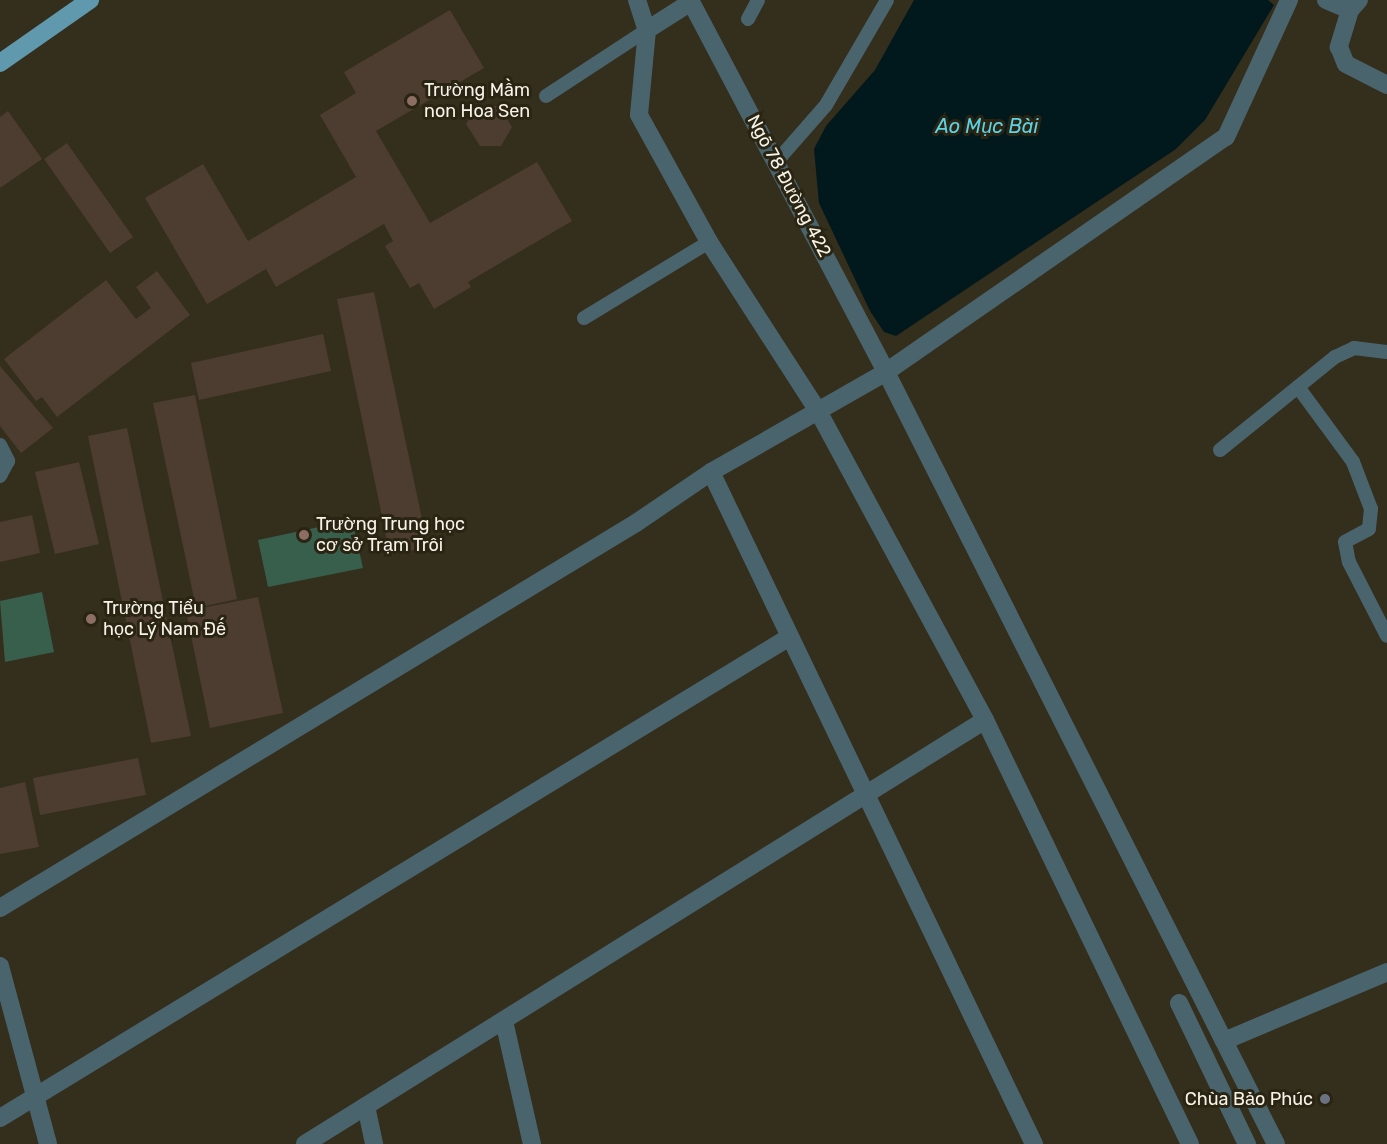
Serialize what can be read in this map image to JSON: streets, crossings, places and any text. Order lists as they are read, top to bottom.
{
  "streets": {
    "street": ["Ngõ 78 Đường 422"]
  },
  "water": ["Ao Mục Bài"],
  "places": [
    "Trường Mầm non Hoa Sen",
    "Trường Trung học cơ sở Trạm Trôi",
    "Trường Tiểu học Lý Nam Đế",
    "Chùa Bảo Phúc"
  ]
}
